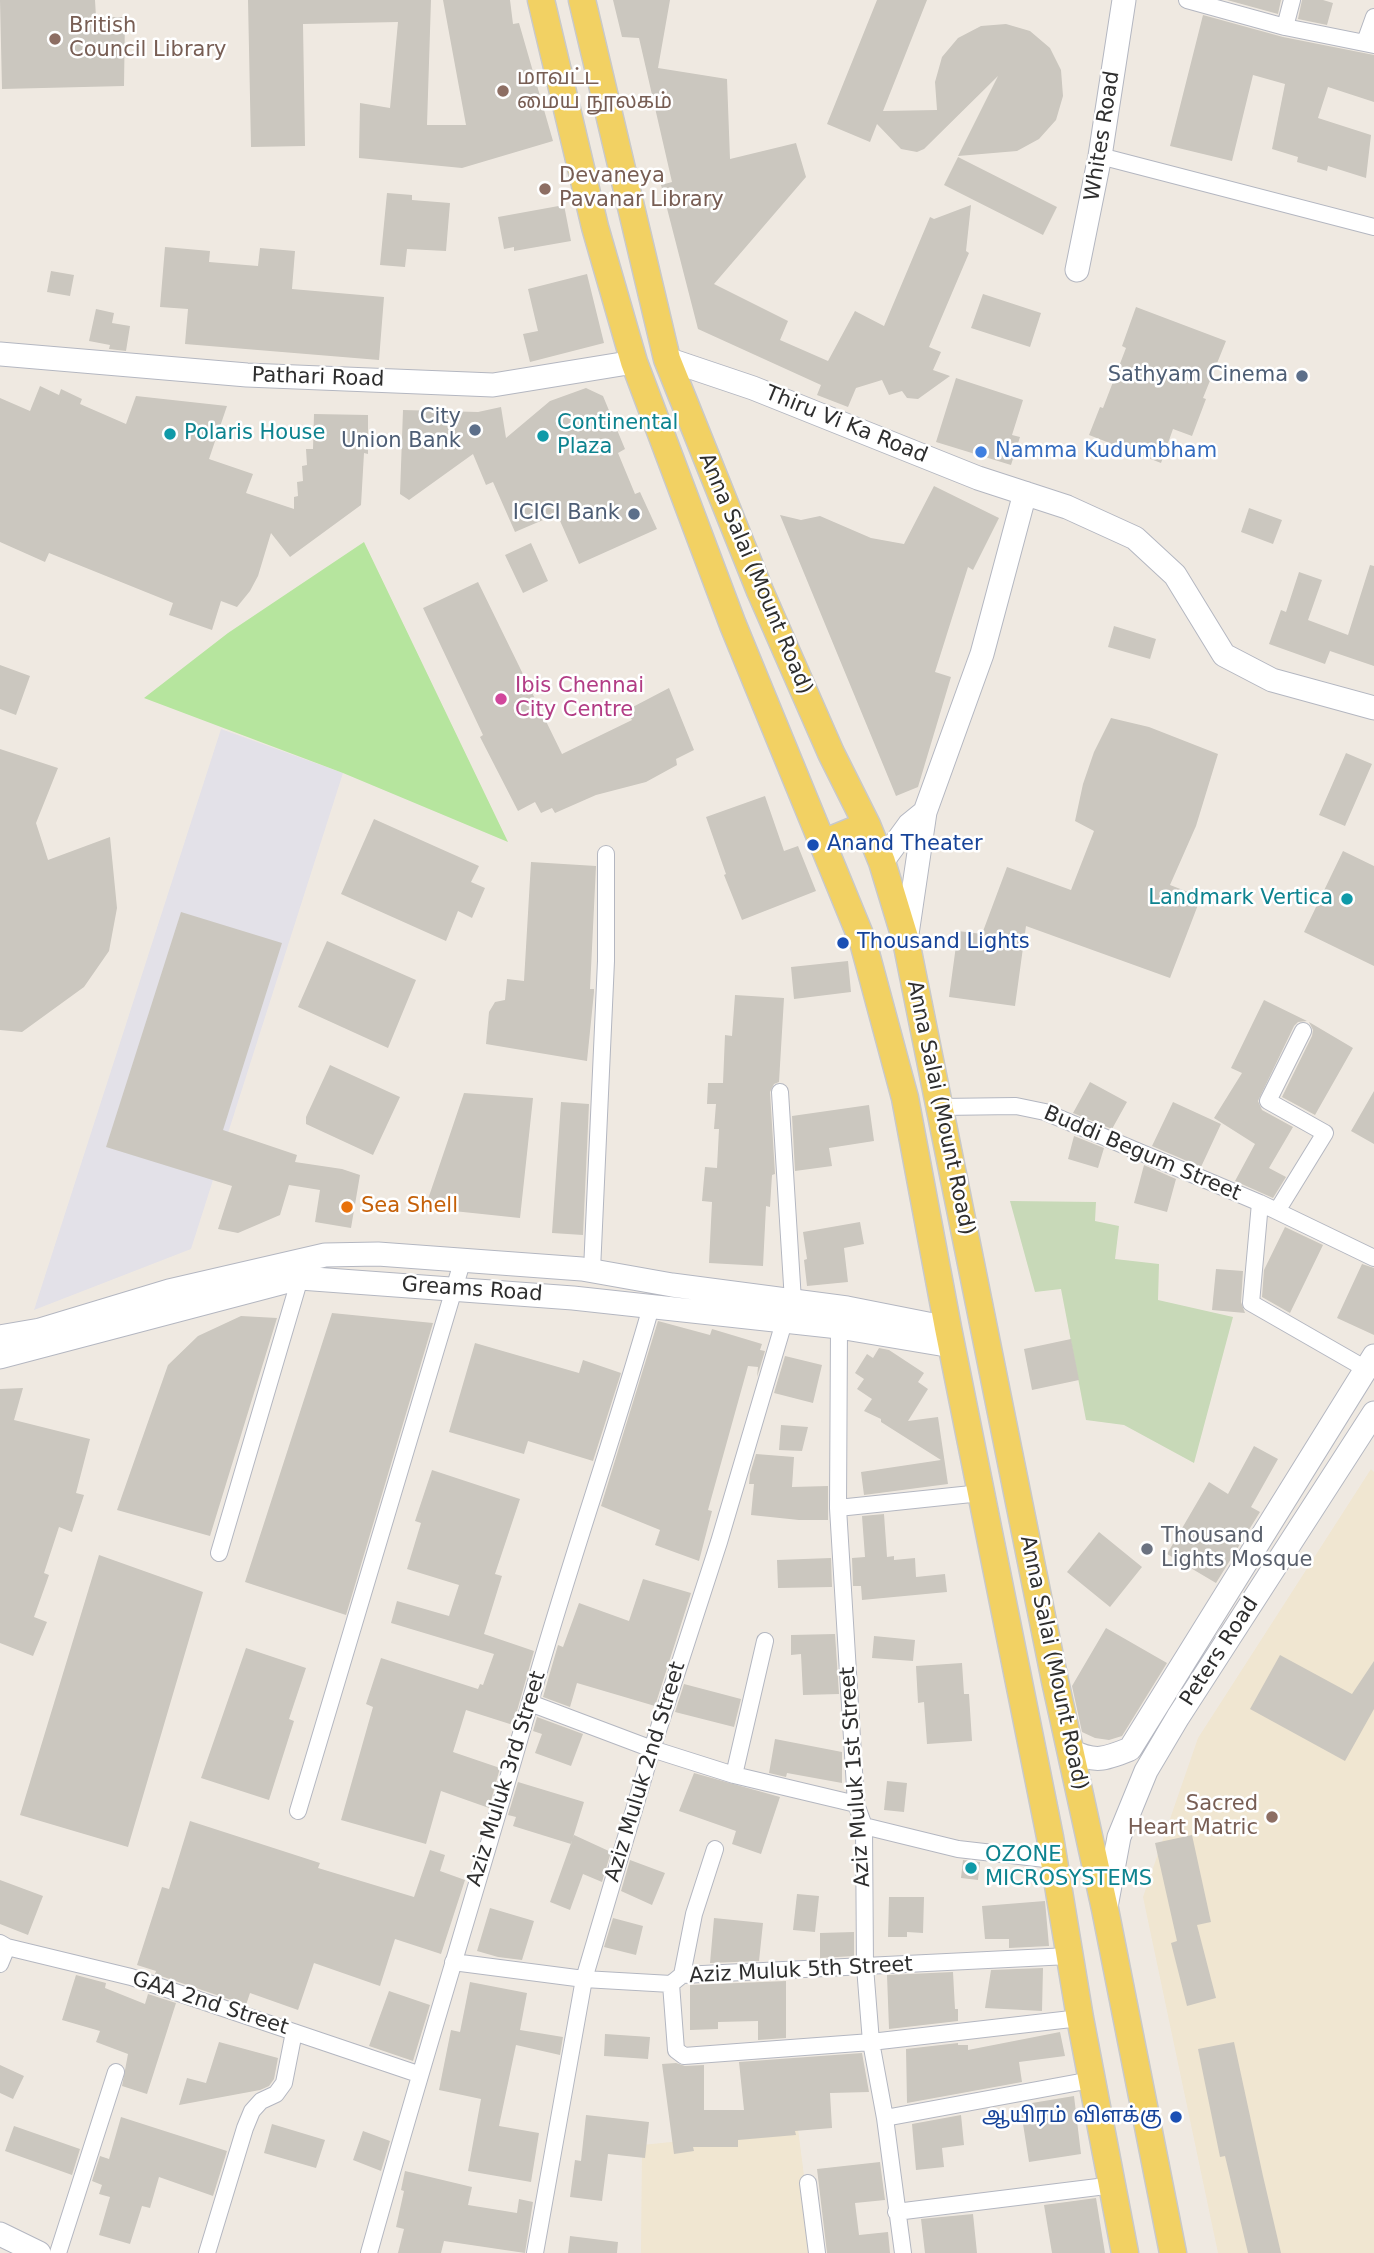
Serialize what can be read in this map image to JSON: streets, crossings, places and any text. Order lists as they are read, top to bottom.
{
  "streets": {
    "main road": ["Anna Salai (Mount Road)"],
    "street": [
      "Whites Road",
      "Pathari Road",
      "Thiru Vi Ka Road",
      "Buddi Begum Street",
      "Greams Road",
      "Peters Road",
      "Aziz Muluk 2nd Street",
      "Aziz Muluk 1st Street",
      "Aziz Muluk 3rd Street",
      "Aziz Muluk 5th Street",
      "GAA 2nd Street"
    ]
  },
  "crossings": [
    ["Pathari Road", "Anna Salai (Mount Road)"],
    ["Thiru Vi Ka Road", "Anna Salai (Mount Road)"],
    ["Anna Salai (Mount Road)", "Buddi Begum Street"],
    ["Anna Salai (Mount Road)", "Greams Road"],
    ["Anna Salai (Mount Road)", "Peters Road"],
    ["Anna Salai (Mount Road)", "Aziz Muluk 5th Street"],
    ["Greams Road", "Aziz Muluk 2nd Street"],
    ["Greams Road", "Aziz Muluk 1st Street"],
    ["Greams Road", "Aziz Muluk 3rd Street"],
    ["Aziz Muluk 2nd Street", "Aziz Muluk 5th Street"],
    ["Aziz Muluk 1st Street", "Aziz Muluk 5th Street"],
    ["Aziz Muluk 3rd Street", "Aziz Muluk 5th Street"],
    ["Aziz Muluk 3rd Street", "GAA 2nd Street"]
  ],
  "places": [
    "British Council Library",
    "மாவட்ட மைய நூலகம்",
    "Devaneya Pavanar Library",
    "Sathyam Cinema",
    "City Union Bank",
    "Polaris House",
    "Continental Plaza",
    "Namma Kudumbham",
    "ICICI Bank",
    "Ibis Chennai City Centre",
    "Anand Theater",
    "Landmark Vertica",
    "Thousand Lights",
    "Sea Shell",
    "Thousand Lights Mosque",
    "Sacred Heart Matric",
    "OZONE MICROSYSTEMS",
    "ஆயிரம் விளக்கு"
  ]
}
